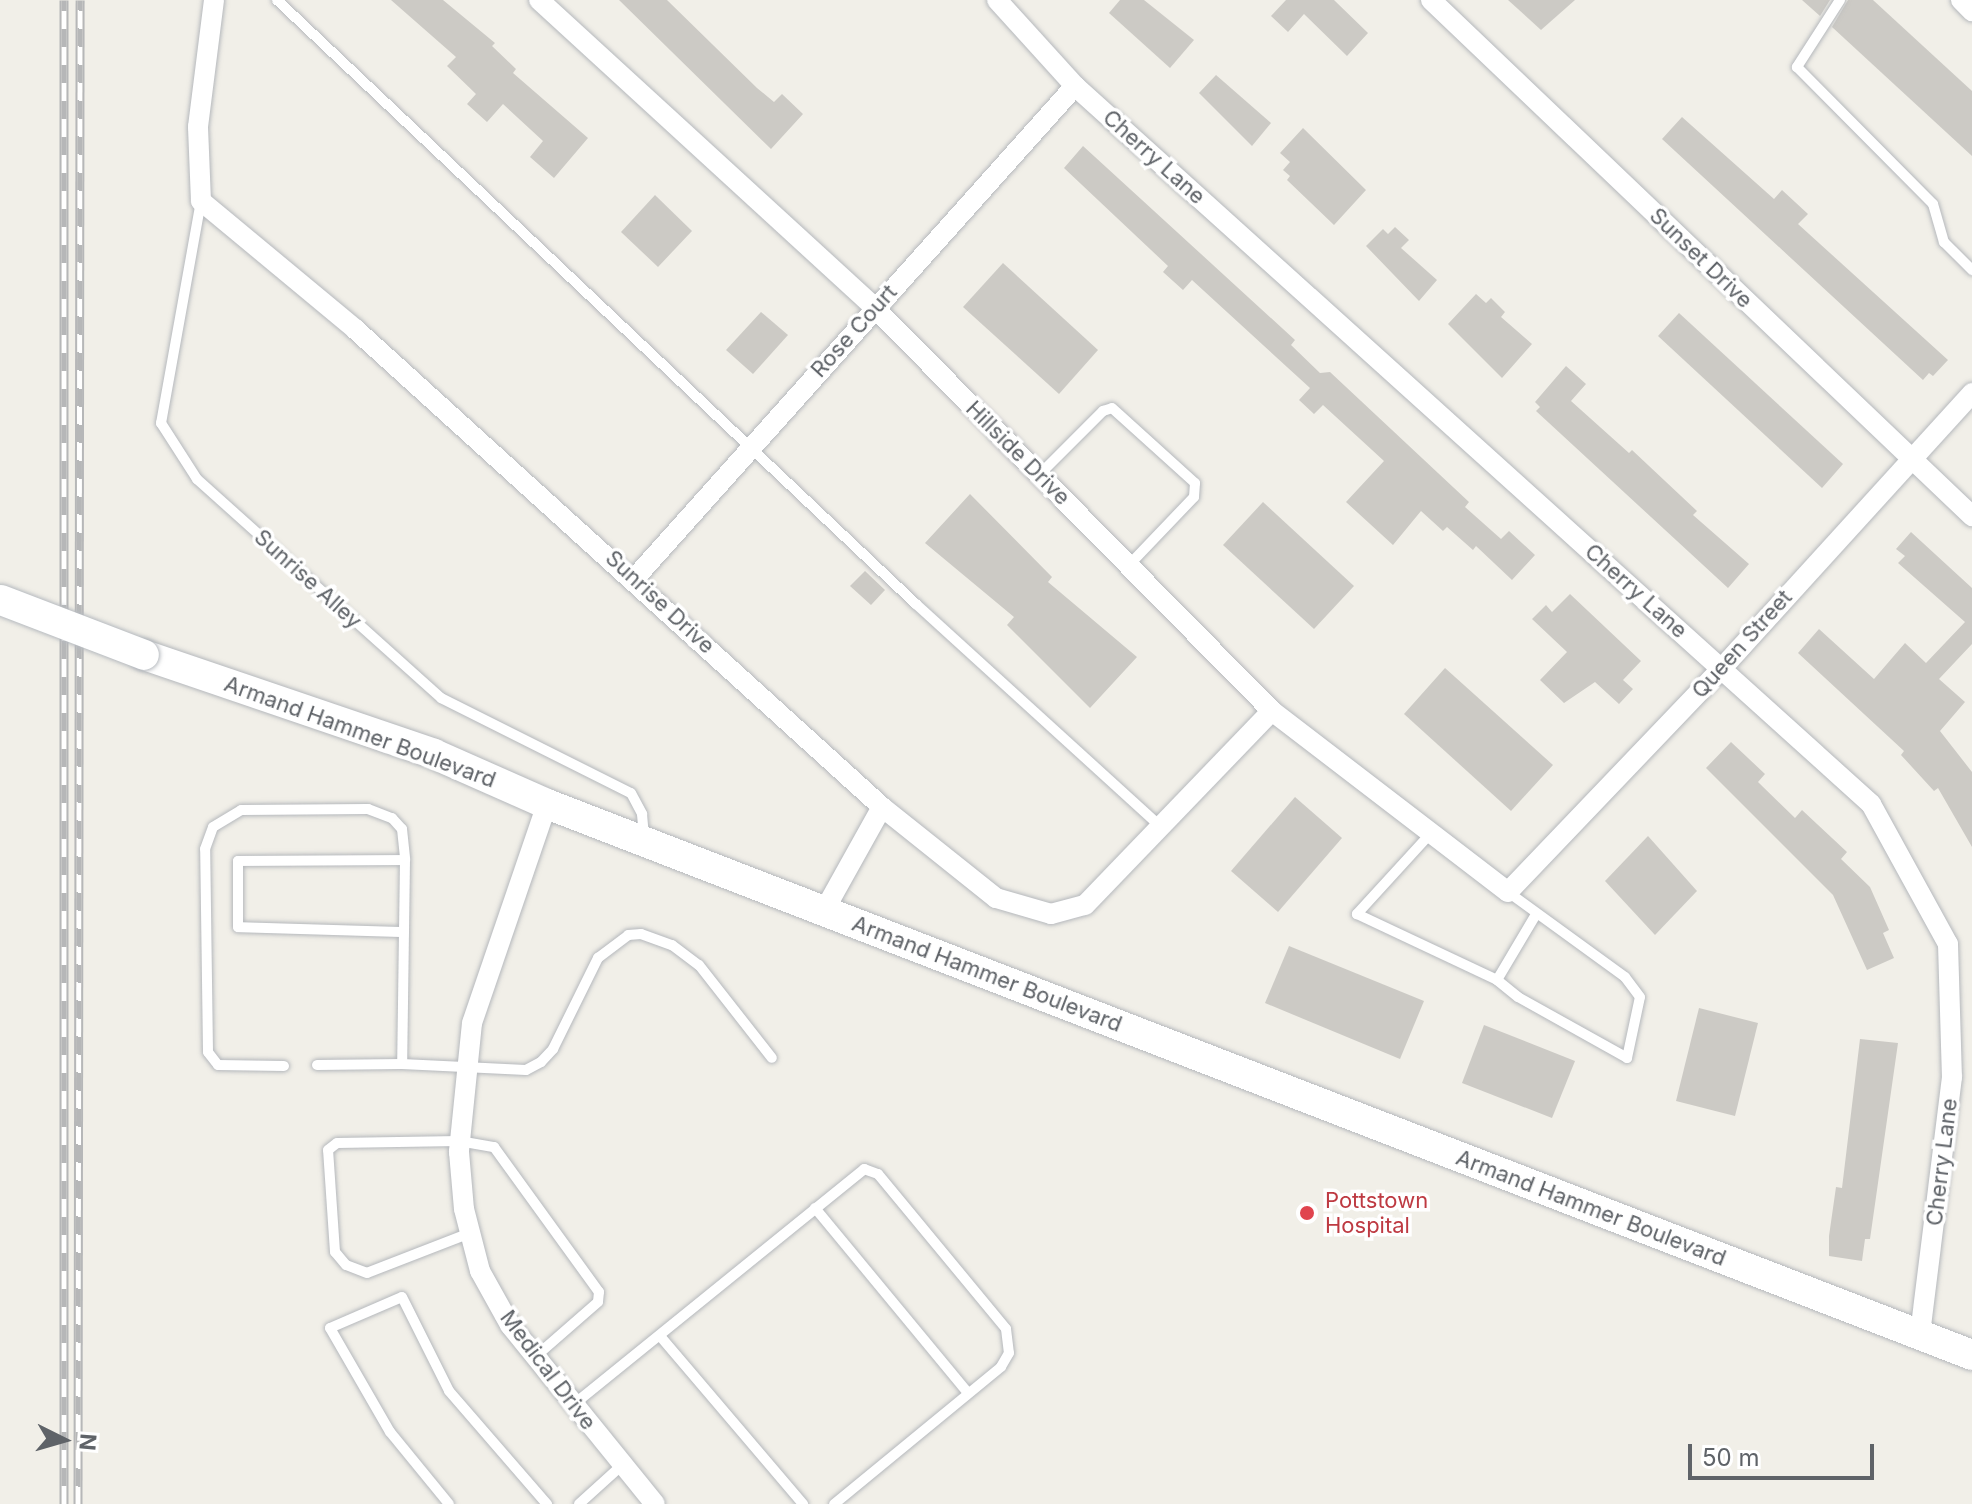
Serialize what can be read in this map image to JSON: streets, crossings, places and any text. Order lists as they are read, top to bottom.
{
  "streets": {
    "street": [
      "Cherry Lane",
      "Sunset Drive",
      "Rose Court",
      "Hillside Drive",
      "Sunrise Drive",
      "Queen Street",
      "Armand Hammer Boulevard",
      "Medical Drive"
    ],
    "lane": ["Sunrise Alley"]
  },
  "crossings": [
    ["Cherry Lane", "Rose Court"],
    ["Cherry Lane", "Queen Street"],
    ["Cherry Lane", "Armand Hammer Boulevard"],
    ["Sunset Drive", "Queen Street"],
    ["Rose Court", "Hillside Drive"],
    ["Rose Court", "Sunrise Drive"],
    ["Hillside Drive", "Sunrise Drive"],
    ["Hillside Drive", "Queen Street"],
    ["Sunrise Alley", "Sunrise Drive"],
    ["Sunrise Alley", "Armand Hammer Boulevard"],
    ["Armand Hammer Boulevard", "Medical Drive"]
  ],
  "places": ["Pottstown Hospital"],
  "scale_bar": "50 m",
  "north": "right"
}
